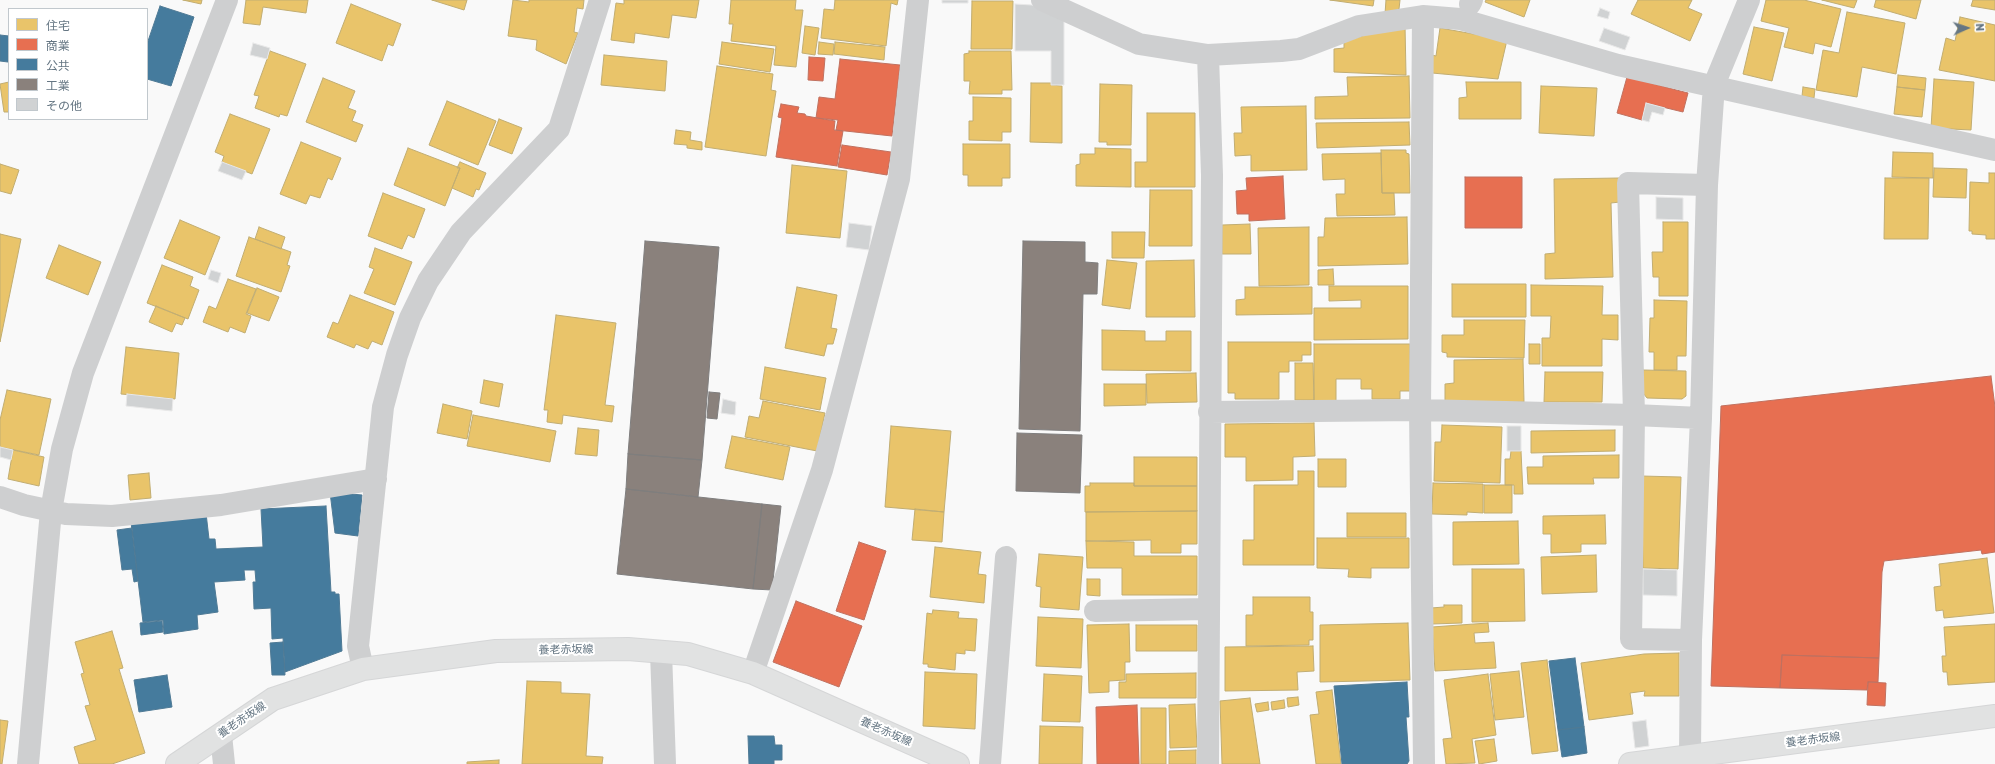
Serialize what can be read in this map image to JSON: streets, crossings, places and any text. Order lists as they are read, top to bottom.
{
  "streets": {
    "main road": ["養老赤坂線"]
  },
  "legend": [
    "住宅",
    "商業",
    "公共",
    "工業",
    "その他"
  ],
  "north": "right"
}
